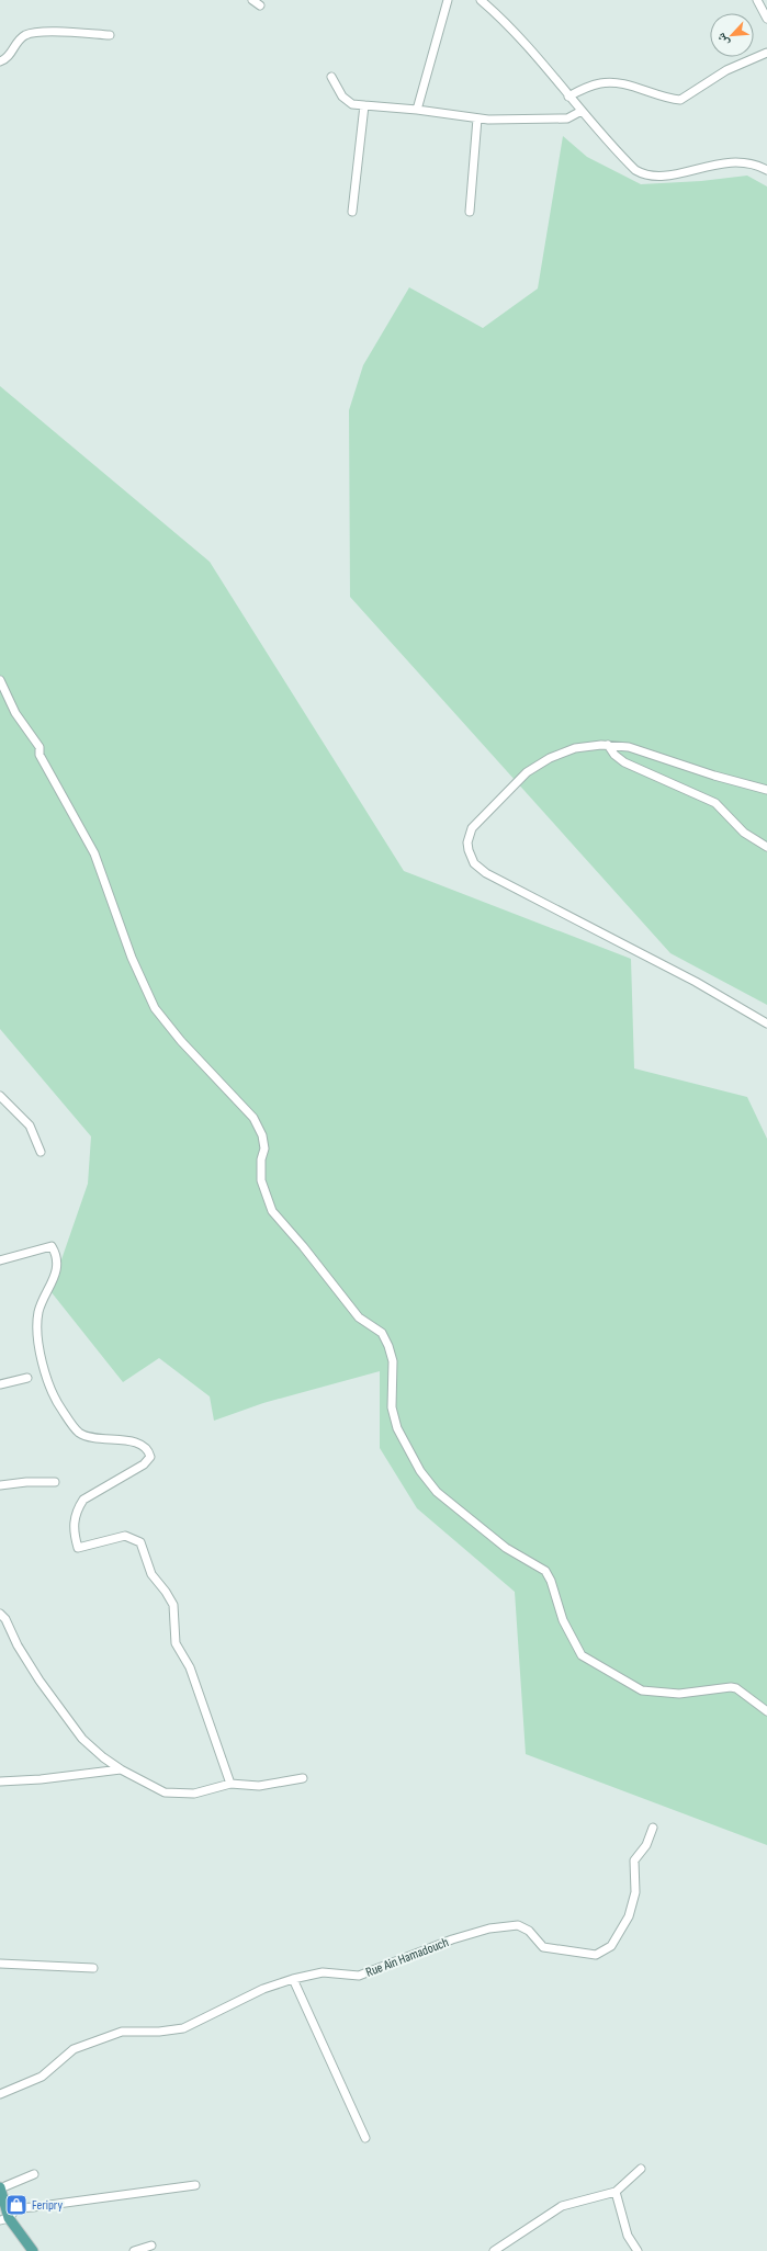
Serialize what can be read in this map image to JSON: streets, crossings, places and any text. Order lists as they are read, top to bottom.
{
  "streets": {
    "street": ["Rue Ain Hamadouch"]
  },
  "places": {
    "shop": ["Feripry"]
  },
  "north": "bottom left"
}
